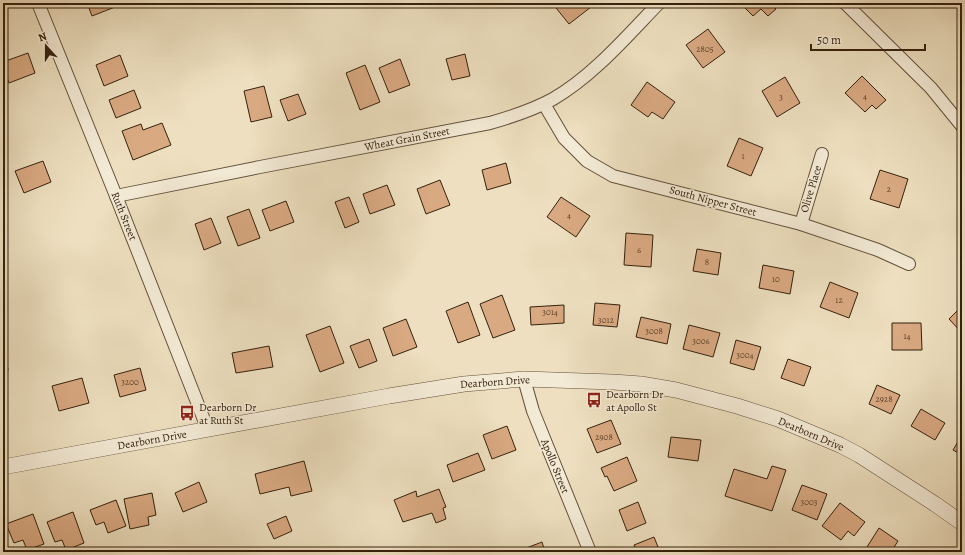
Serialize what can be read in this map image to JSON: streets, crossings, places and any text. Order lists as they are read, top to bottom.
{
  "streets": {
    "street": [
      "Wheat Grain Street",
      "Olive Place",
      "South Nipper Street",
      "Ruth Street",
      "Dearborn Drive",
      "Apollo Street"
    ]
  },
  "crossings": [
    ["Wheat Grain Street", "South Nipper Street"],
    ["Wheat Grain Street", "Ruth Street"],
    ["Olive Place", "South Nipper Street"],
    ["Ruth Street", "Dearborn Drive"],
    ["Dearborn Drive", "Apollo Street"]
  ],
  "places": {
    "bus stop": ["Dearborn Dr at Apollo St", "Dearborn Dr at Ruth St"]
  },
  "house_numbers": [
    "2805",
    "4",
    "3",
    "1",
    "2",
    "4",
    "6",
    "8",
    "10",
    "12",
    "3014",
    "3012",
    "3008",
    "14",
    "3006",
    "3004",
    "3200",
    "2928",
    "2908",
    "3003"
  ],
  "scale_bar": "50 m",
  "north": "top"
}
